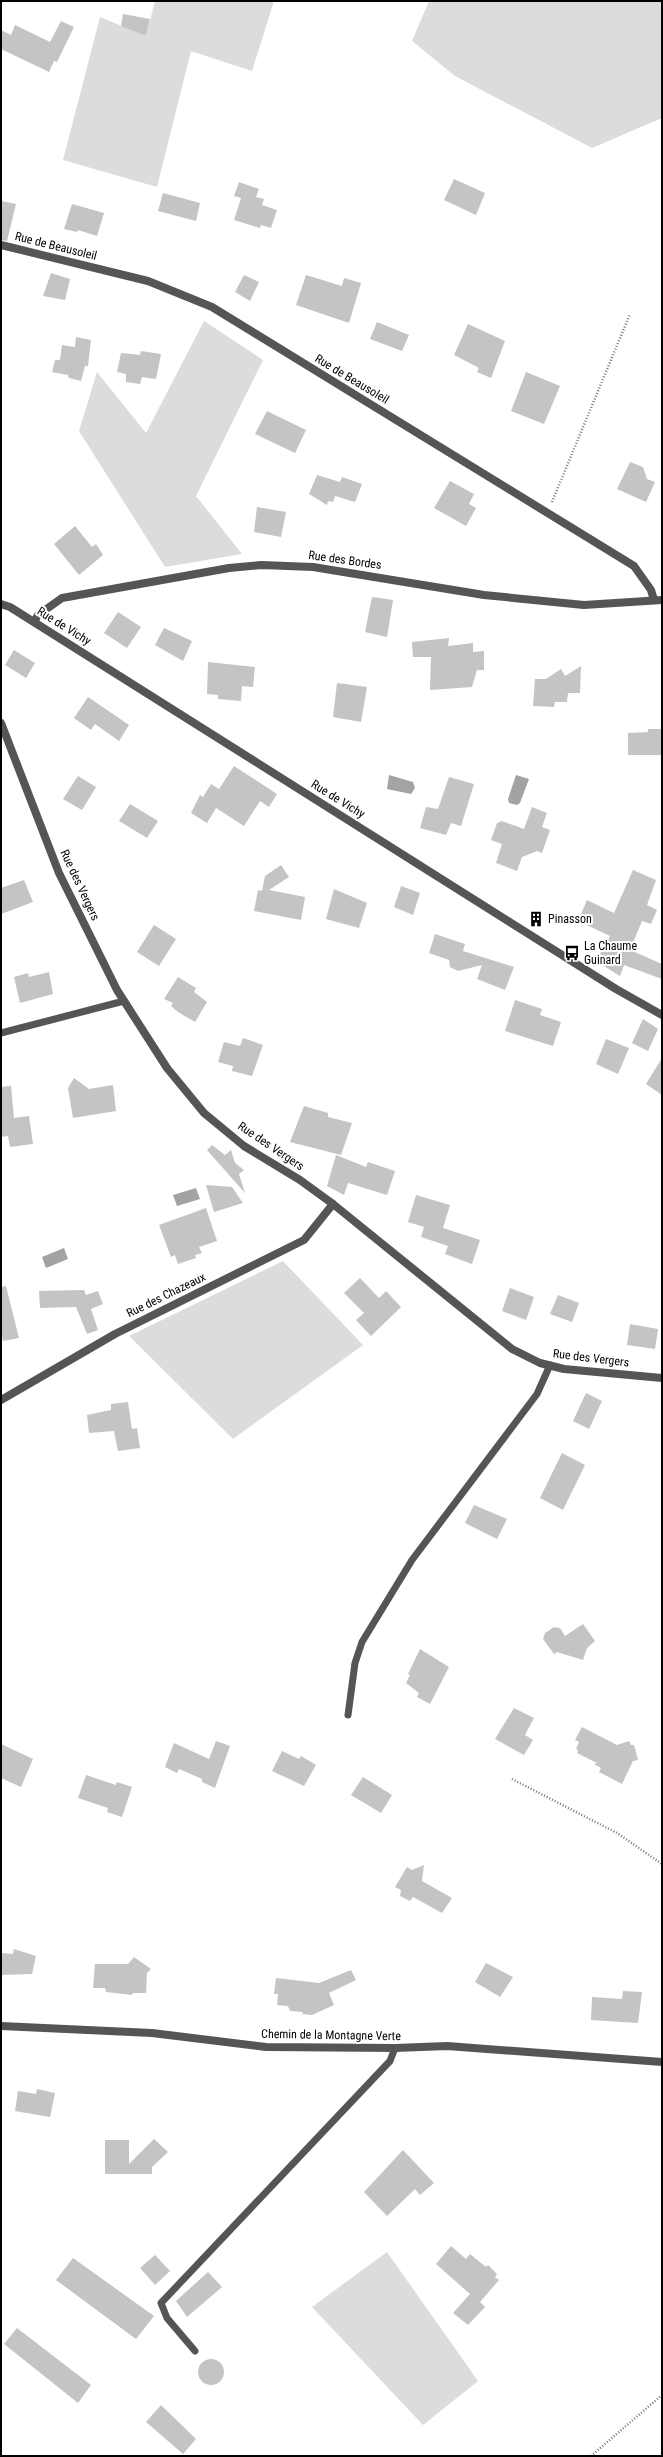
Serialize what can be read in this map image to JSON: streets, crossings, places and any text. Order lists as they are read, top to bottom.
{
  "streets": {
    "street": [
      "Rue de Beausoleil",
      "Rue des Bordes",
      "Rue de Vichy",
      "Rue des Vergers",
      "Rue des Chazeaux",
      "Chemin de la Montagne Verte"
    ]
  },
  "crossings": [
    ["Rue de Beausoleil", "Rue des Bordes"],
    ["Rue des Bordes", "Rue de Vichy"],
    ["Rue des Vergers", "Rue des Chazeaux"]
  ],
  "places": {
    "building": ["Pinasson"],
    "bus stop": ["La Chaume Guinard"]
  }
}
